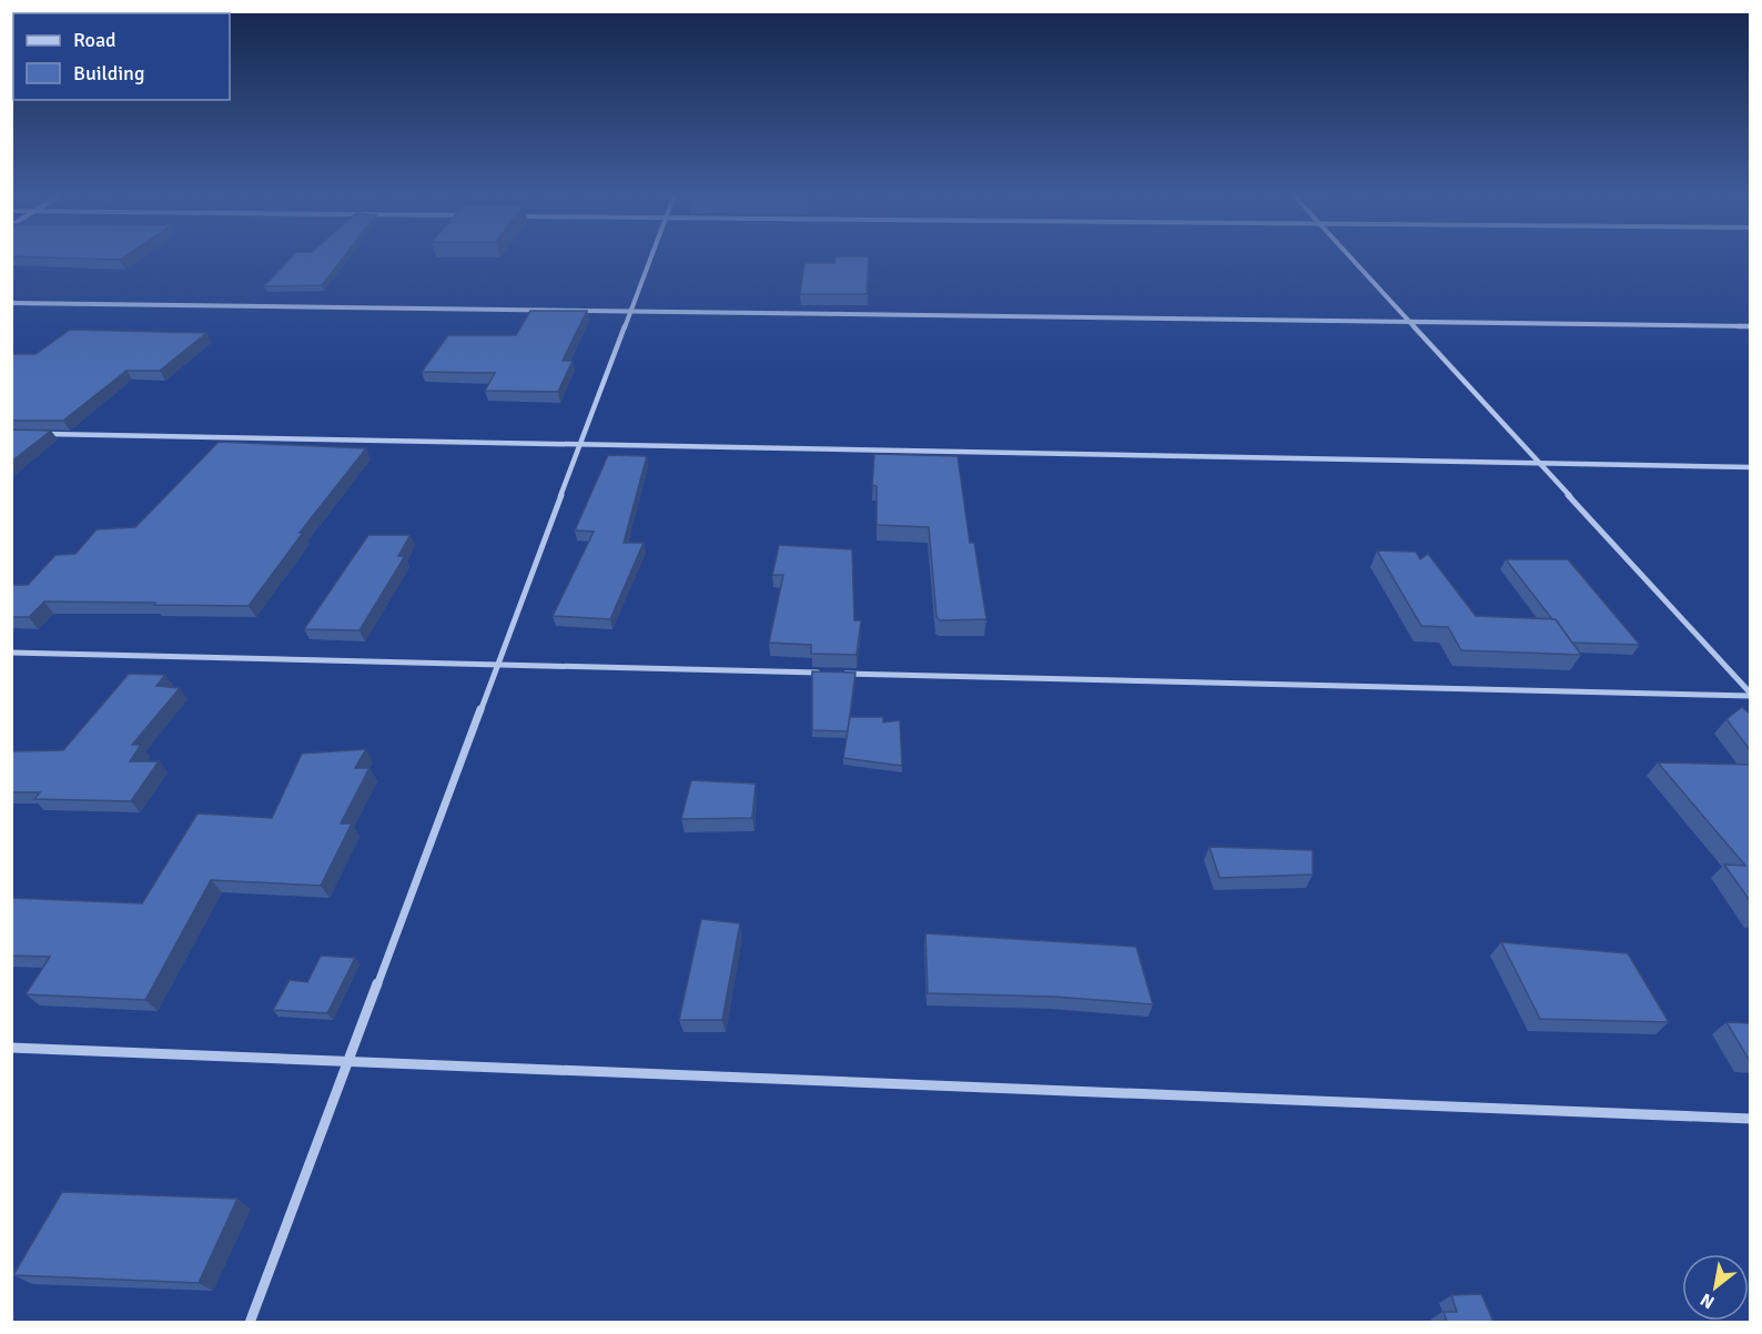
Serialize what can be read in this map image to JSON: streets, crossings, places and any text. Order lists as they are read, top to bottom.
{
  "legend": ["Road", "Building"],
  "north": "bottom left"
}
